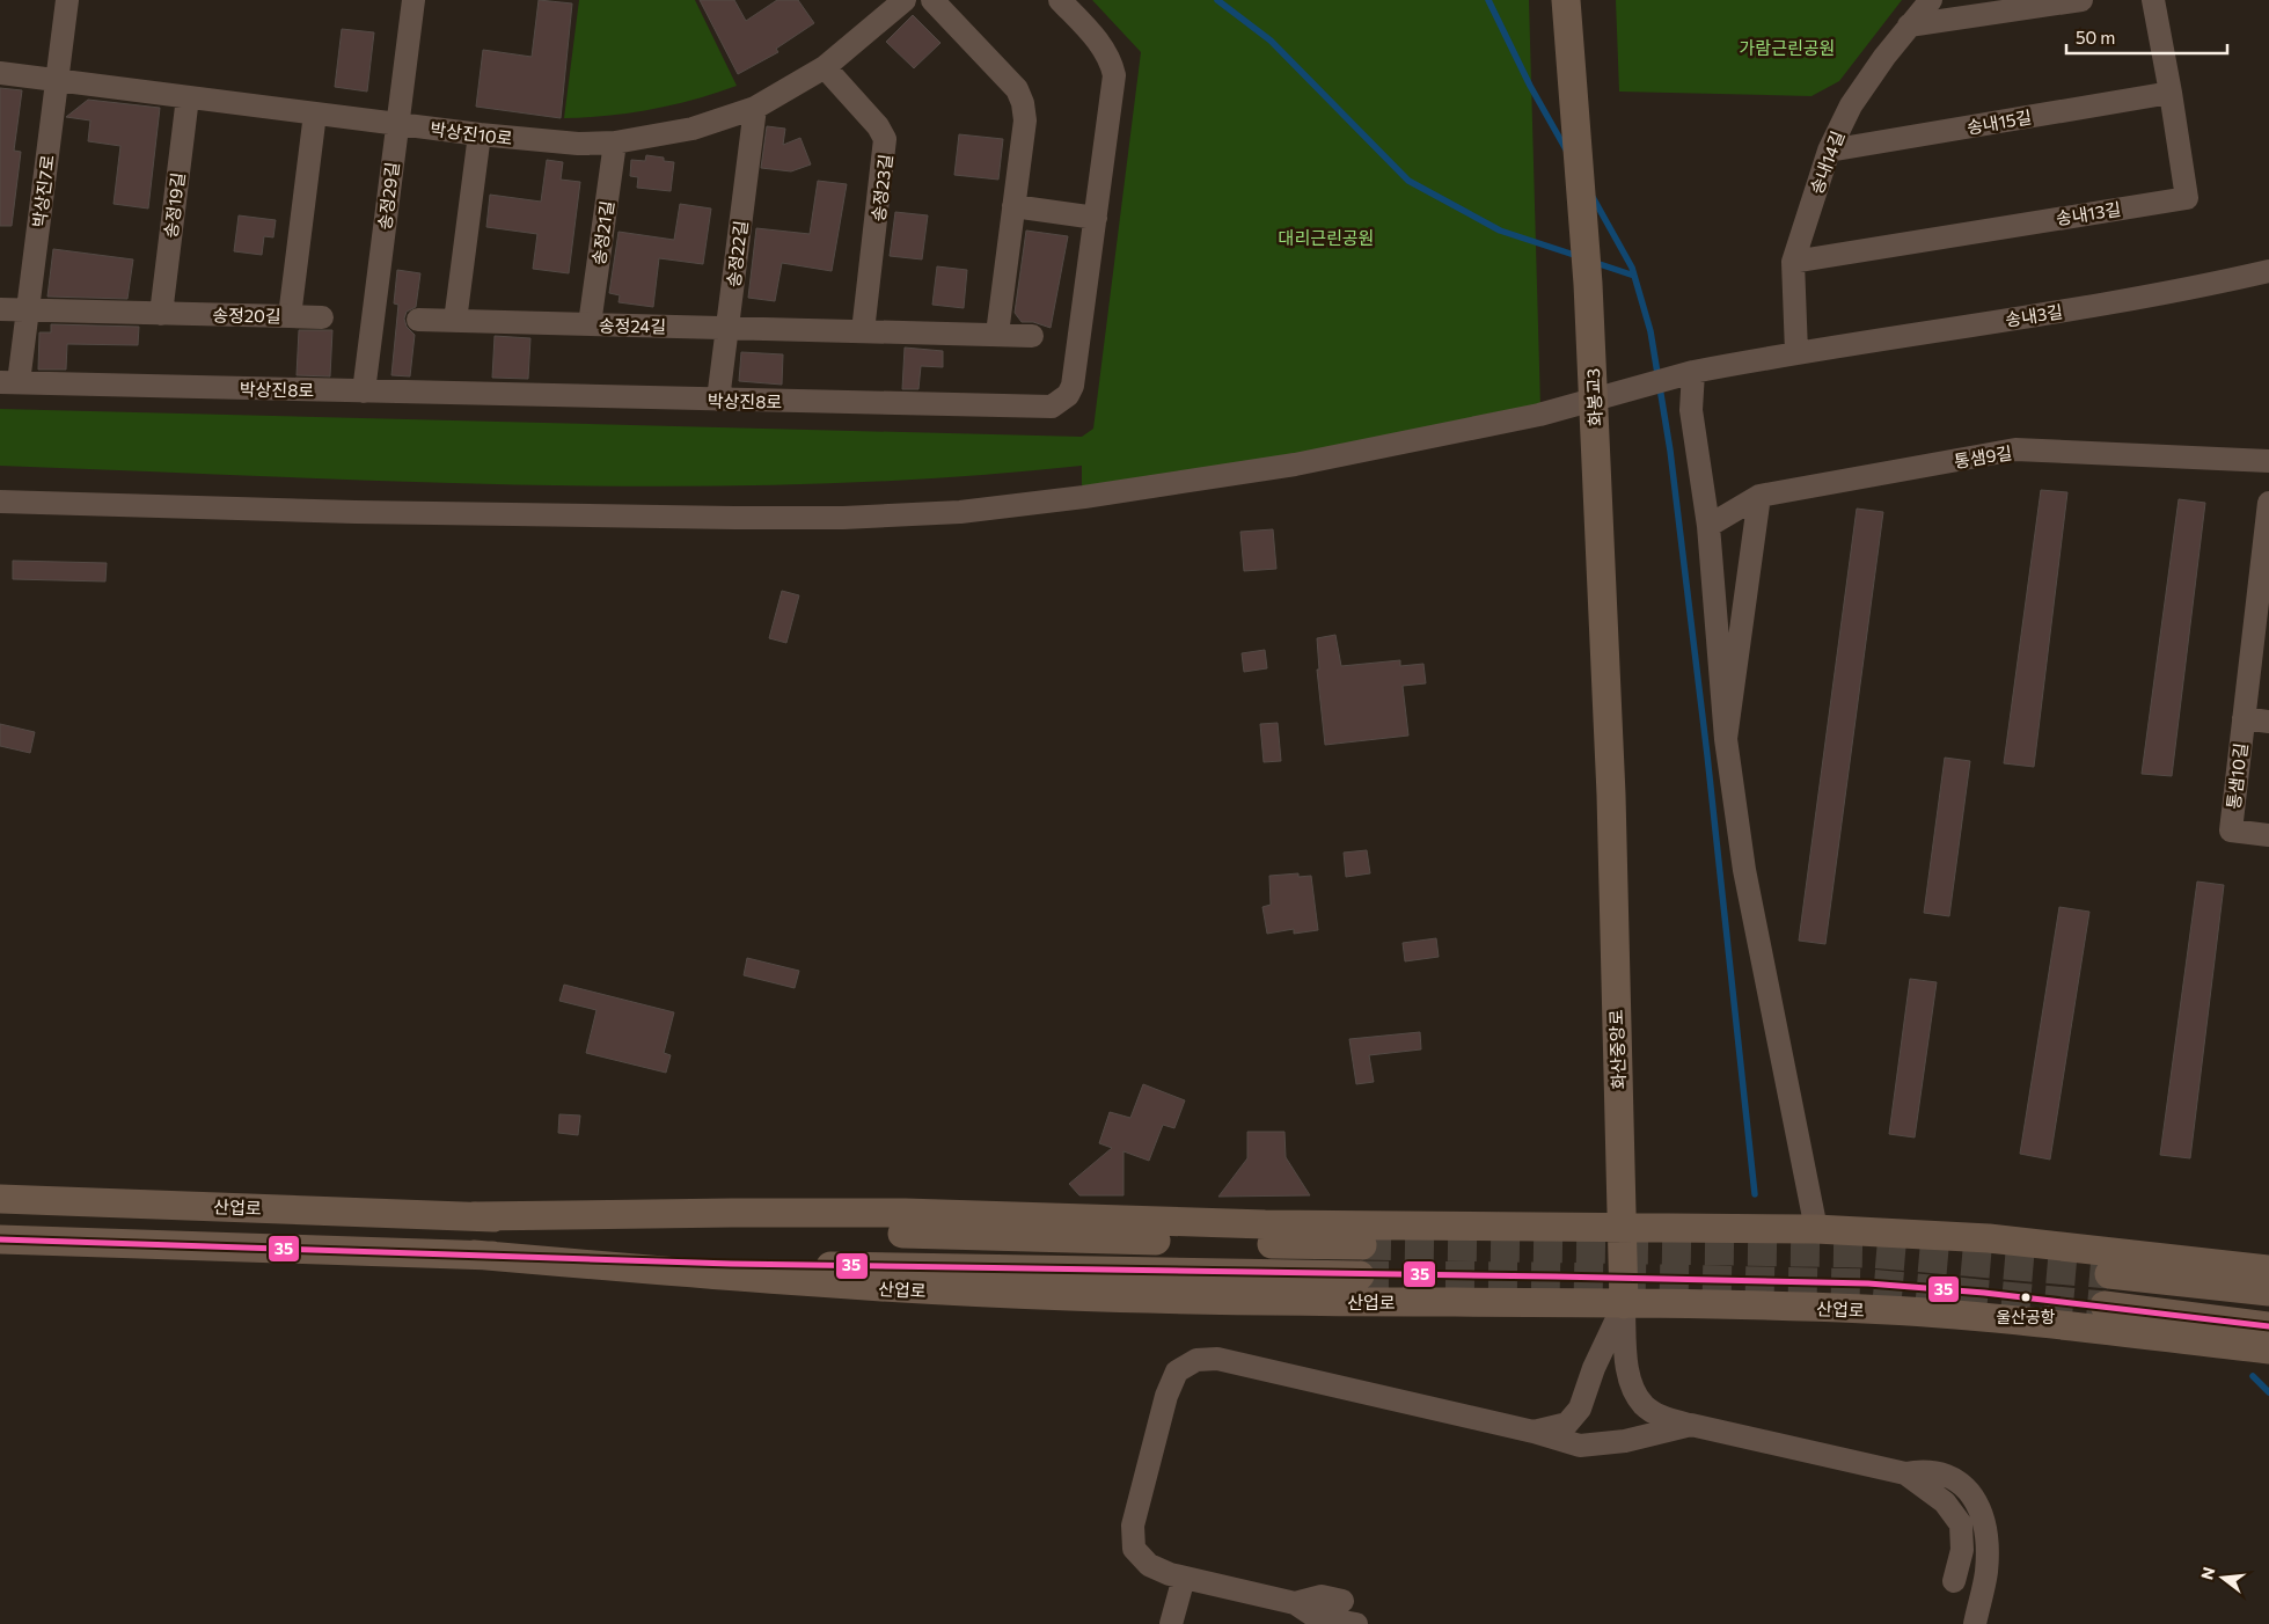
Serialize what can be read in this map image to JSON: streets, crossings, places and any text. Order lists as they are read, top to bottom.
{
  "streets": {
    "main road": ["화봉교3", "화산중앙로", "산업로"],
    "street": [
      "송내15길",
      "박상진10로",
      "송내14길",
      "송정23길",
      "박상진7로",
      "송정29길",
      "송정19길",
      "송내13길",
      "송정21길",
      "송정22길",
      "송정20길",
      "송내3길",
      "송정24길",
      "박상진8로",
      "통샘9길",
      "통샘10길"
    ]
  },
  "crossings": [
    ["송내15길", "송내14길"],
    ["송내15길", "송내13길"],
    ["박상진10로", "송정23길"],
    ["박상진10로", "박상진7로"],
    ["박상진10로", "송정29길"],
    ["박상진10로", "송정19길"],
    ["박상진10로", "송정21길"],
    ["박상진10로", "송정22길"],
    ["박상진10로", "송정20길"],
    ["송내14길", "송내13길"],
    ["송내14길", "송내3길"],
    ["송정23길", "송정24길"],
    ["박상진7로", "송정20길"],
    ["박상진7로", "박상진8로"],
    ["송정29길", "박상진8로"],
    ["송정19길", "송정20길"],
    ["송정21길", "송정24길"],
    ["송정22길", "송정24길"],
    ["송정22길", "박상진8로"],
    ["화봉교3", "화산중앙로"],
    ["화산중앙로", "산업로"]
  ],
  "parks": ["가람근린공원", "대리근린공원"],
  "places": ["울산공항"],
  "lines": ["transit line 35"],
  "scale_bar": "50 m",
  "north": "left"
}
